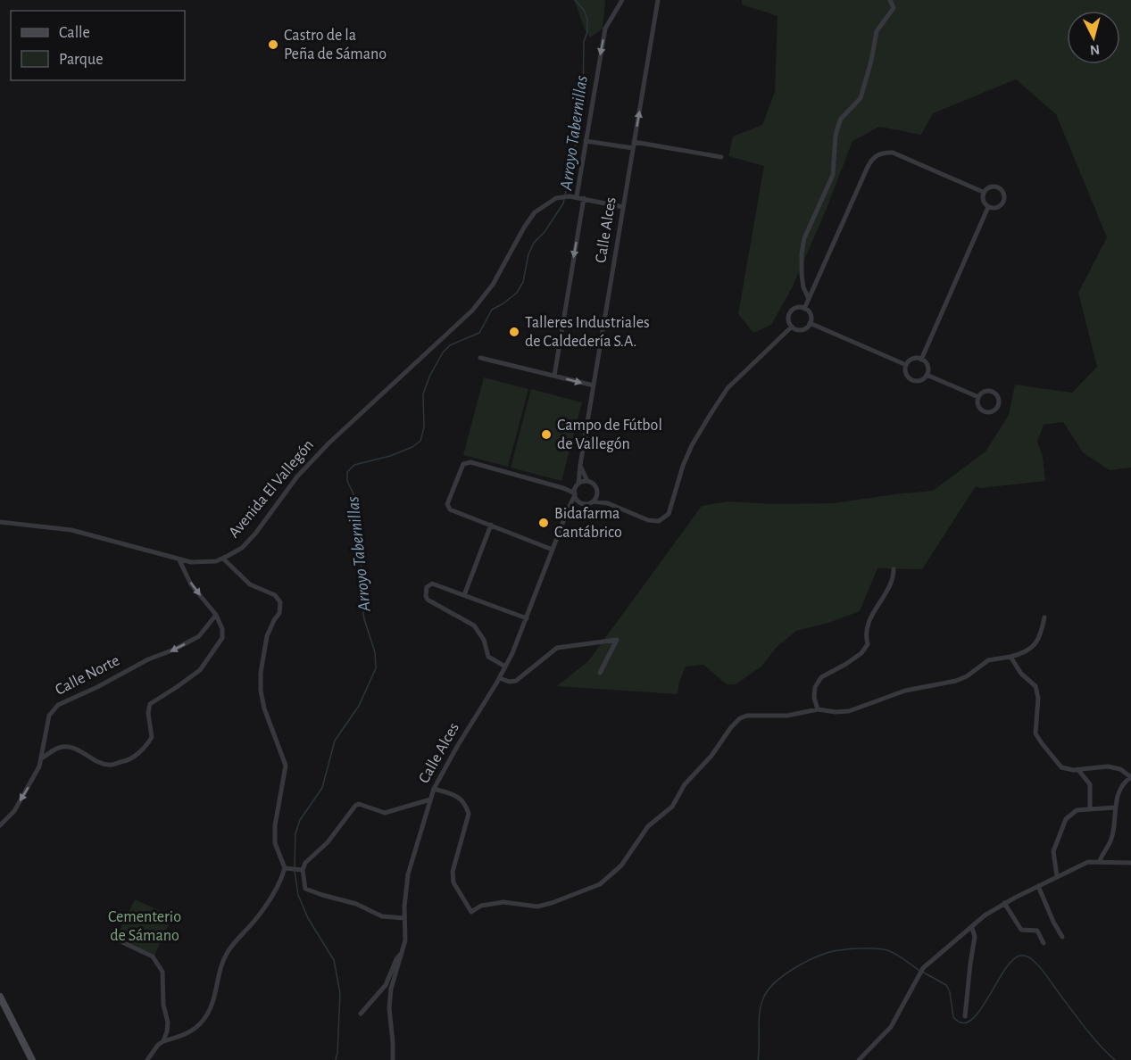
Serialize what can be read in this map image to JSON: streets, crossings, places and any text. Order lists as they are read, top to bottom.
{
  "streets": {
    "street": ["Calle Alces", "Avenida El Vallegón", "Calle Norte"]
  },
  "one_way": ["Calle Norte"],
  "water": ["Arroyo Tabernillas"],
  "parks": ["Cementerio de Sámano"],
  "places": [
    "Castro de la Peña de Sámano",
    "Talleres Industriales de Caldedería S.A.",
    "Campo de Fútbol de Vallegón",
    "Bidafarma Cantábrico"
  ],
  "legend": ["Calle", "Parque"],
  "north": "bottom"
}
